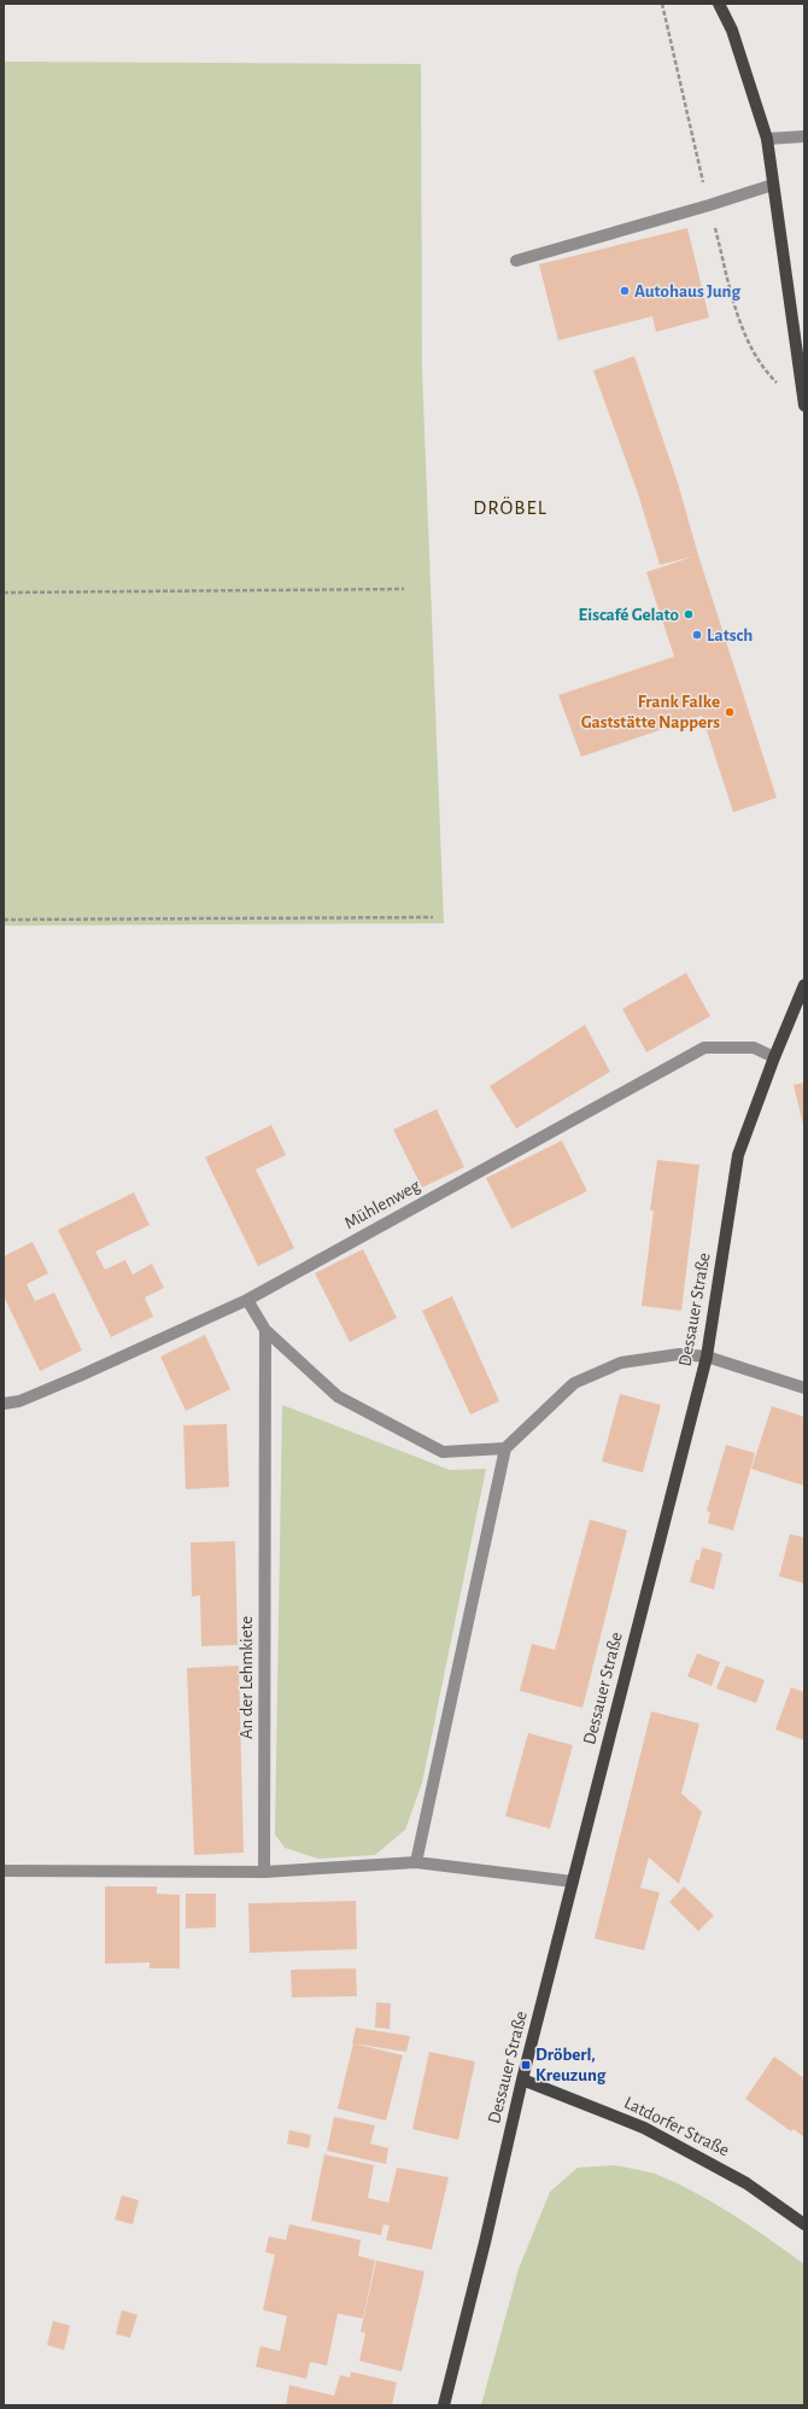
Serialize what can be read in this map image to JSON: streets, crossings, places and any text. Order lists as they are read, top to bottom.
{
  "streets": {
    "main road": ["Dessauer Straße", "Latdorfer Straße"],
    "street": ["Mühlenweg", "An der Lehmkiete"]
  },
  "crossings": [
    ["Mühlenweg", "Dessauer Straße"],
    ["Dessauer Straße", "Latdorfer Straße"]
  ],
  "districts": ["DRÖBEL"],
  "places": {
    "other": [
      "Autohaus Jung",
      "Eiscafé Gelato",
      "Latsch",
      "Frank Falke Gaststätte Nappers"
    ],
    "transit": ["Dröberl, Kreuzung"]
  }
}
